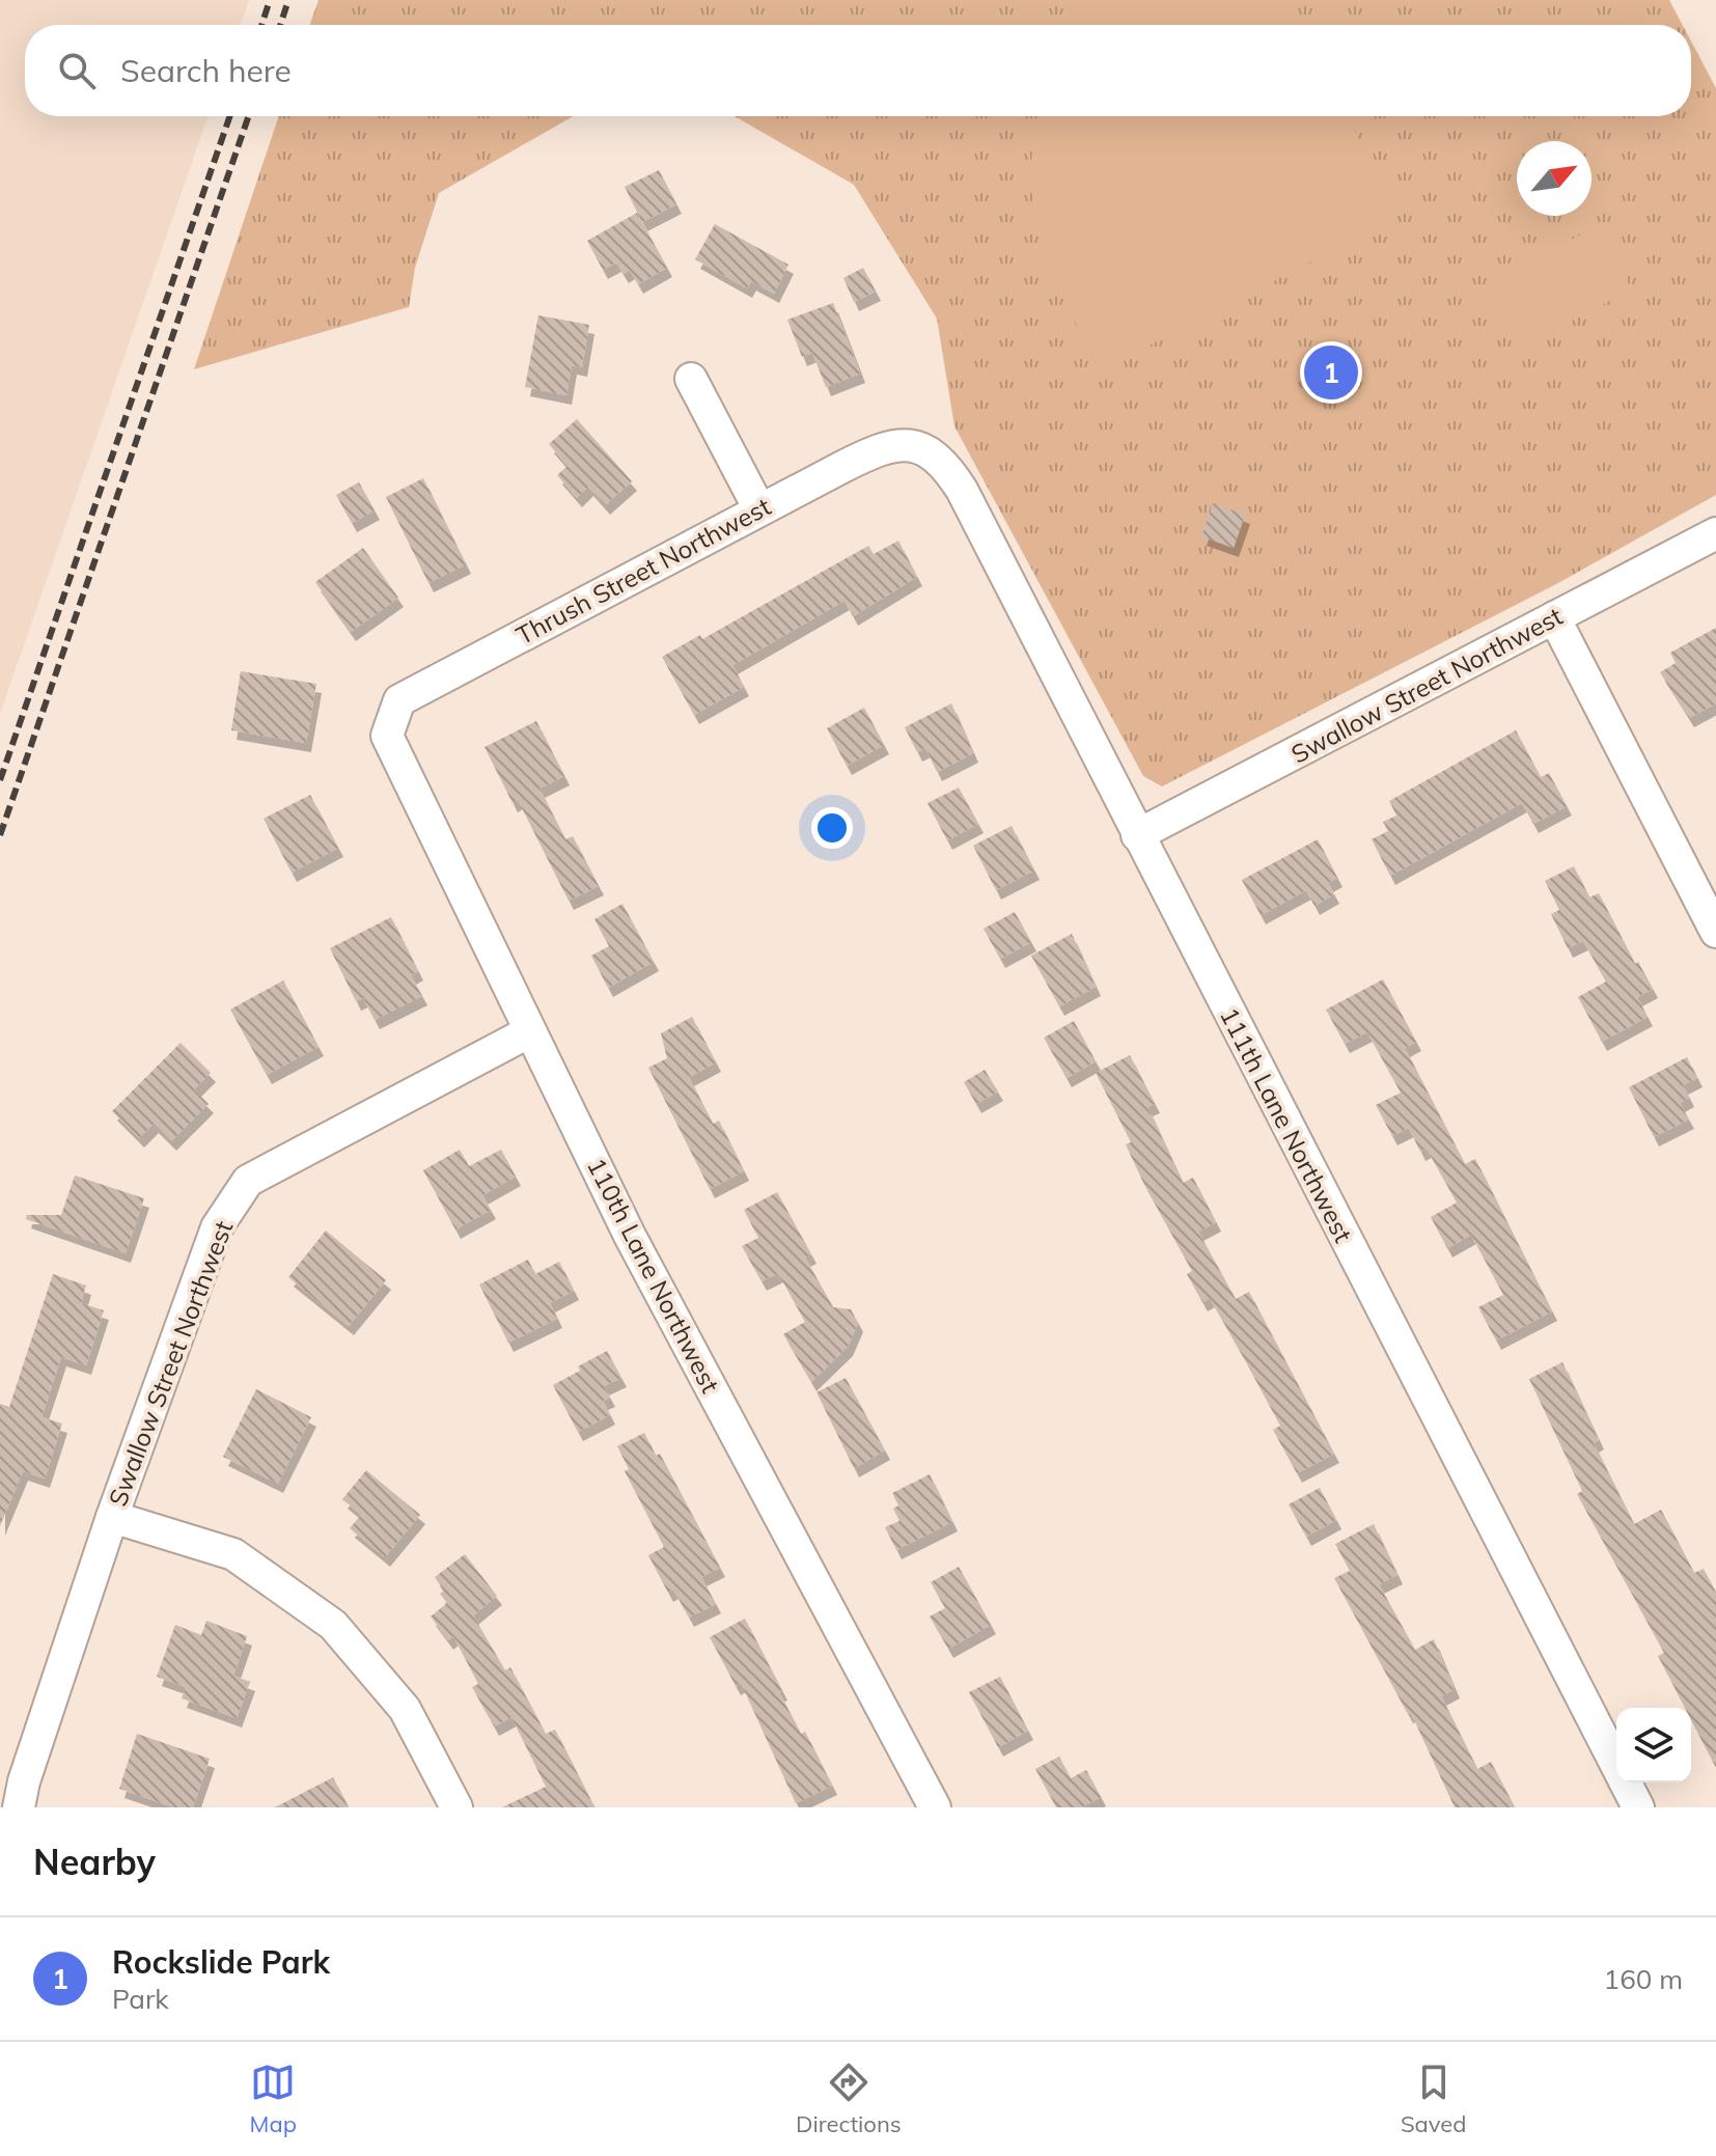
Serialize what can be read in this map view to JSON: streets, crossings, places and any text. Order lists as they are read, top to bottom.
{
  "streets": {
    "street": [
      "Thrush Street Northwest",
      "Swallow Street Northwest",
      "111th Lane Northwest",
      "110th Lane Northwest"
    ]
  },
  "crossings": [
    ["Thrush Street Northwest", "111th Lane Northwest"],
    ["Thrush Street Northwest", "110th Lane Northwest"],
    ["Swallow Street Northwest", "111th Lane Northwest"],
    ["Swallow Street Northwest", "110th Lane Northwest"]
  ],
  "north": "top right",
  "page": {
    "search": "Search here",
    "pins": "1",
    "heading": "Nearby",
    "list": [
      {
        "mark": "1",
        "name": "Rockslide Park",
        "note": "Park",
        "value": "160 m"
      }
    ],
    "nav": ["Map", "Directions", "Saved"]
  }
}
